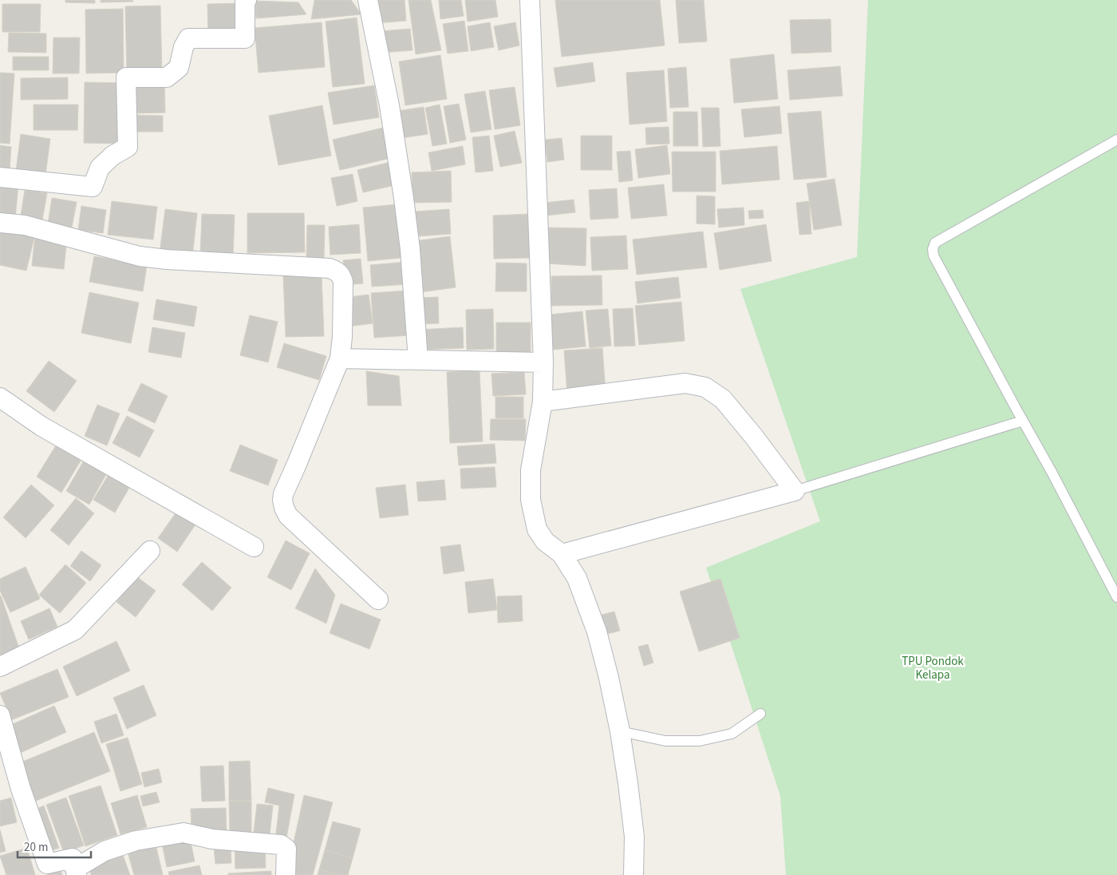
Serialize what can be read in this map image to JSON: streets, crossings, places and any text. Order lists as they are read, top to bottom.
{
  "parks": ["TPU Pondok Kelapa"],
  "scale_bar": "20 m"
}
